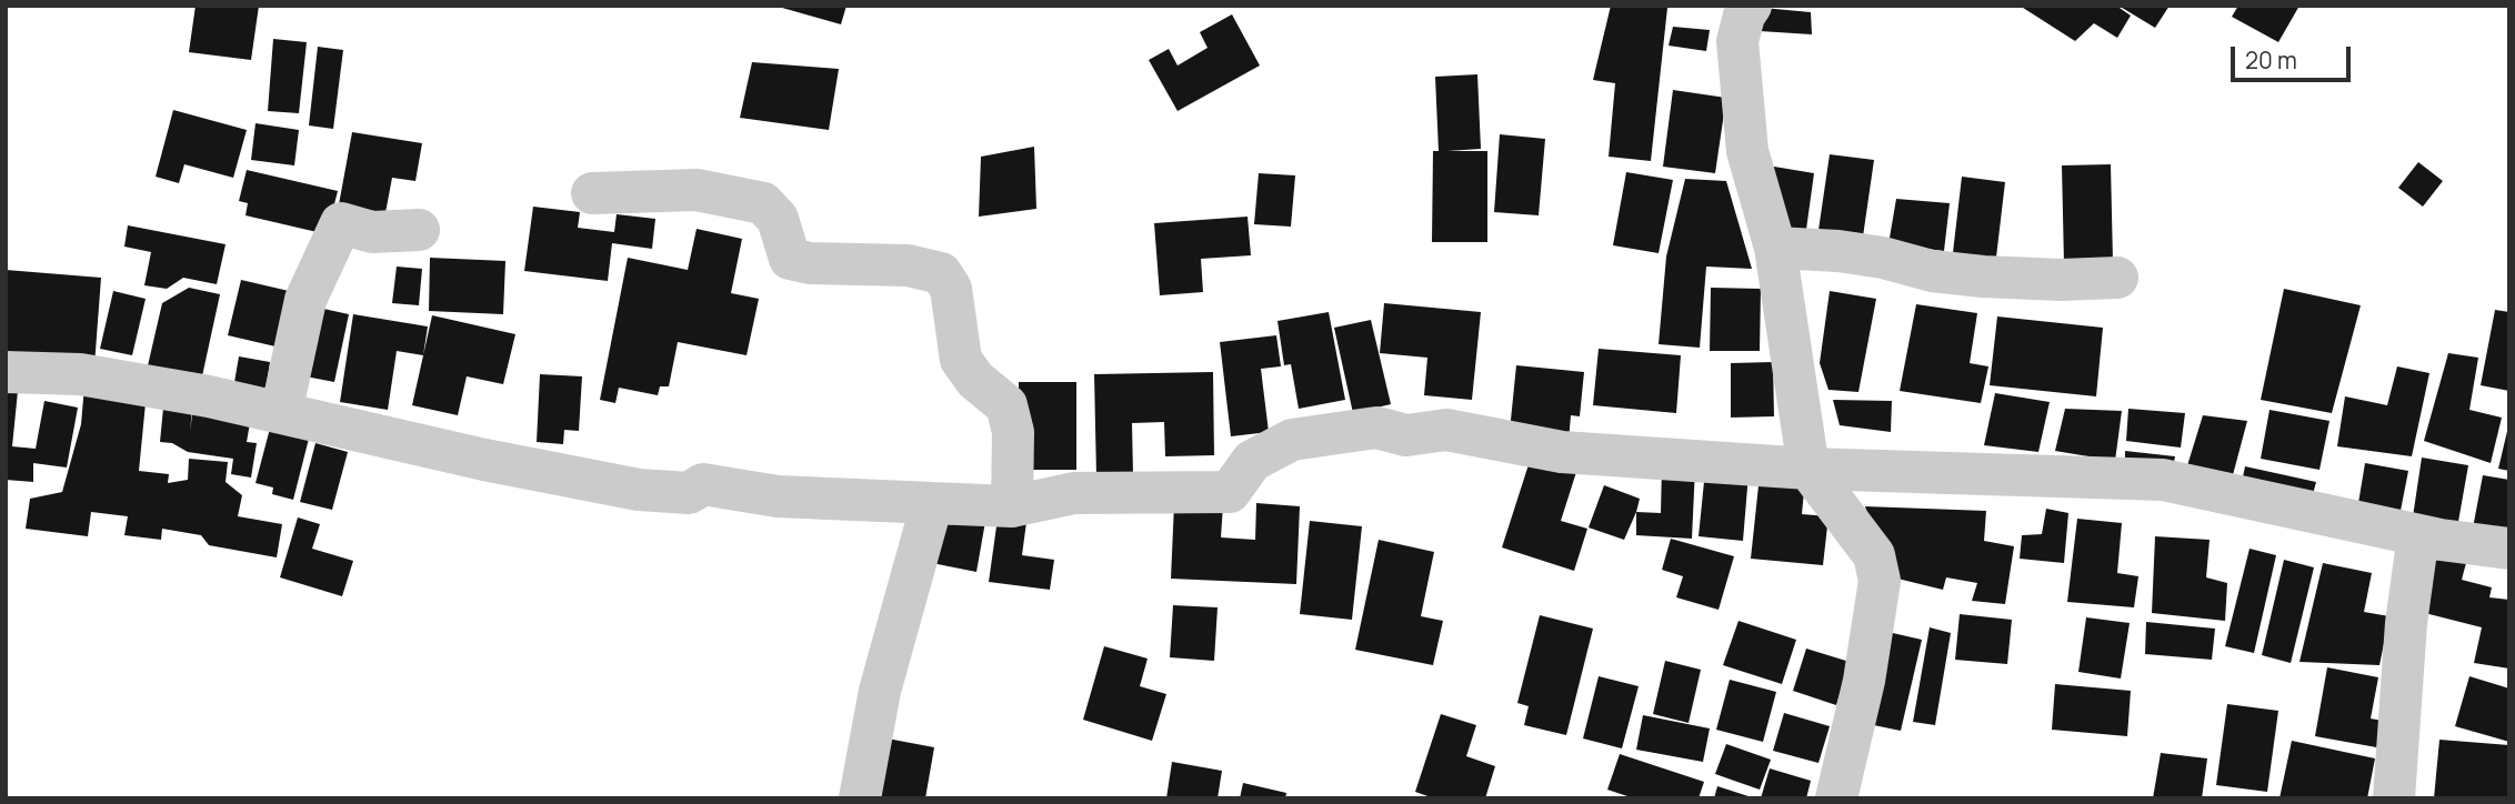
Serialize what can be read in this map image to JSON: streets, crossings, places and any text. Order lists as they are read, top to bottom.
{
  "scale_bar": "20 m"
}
